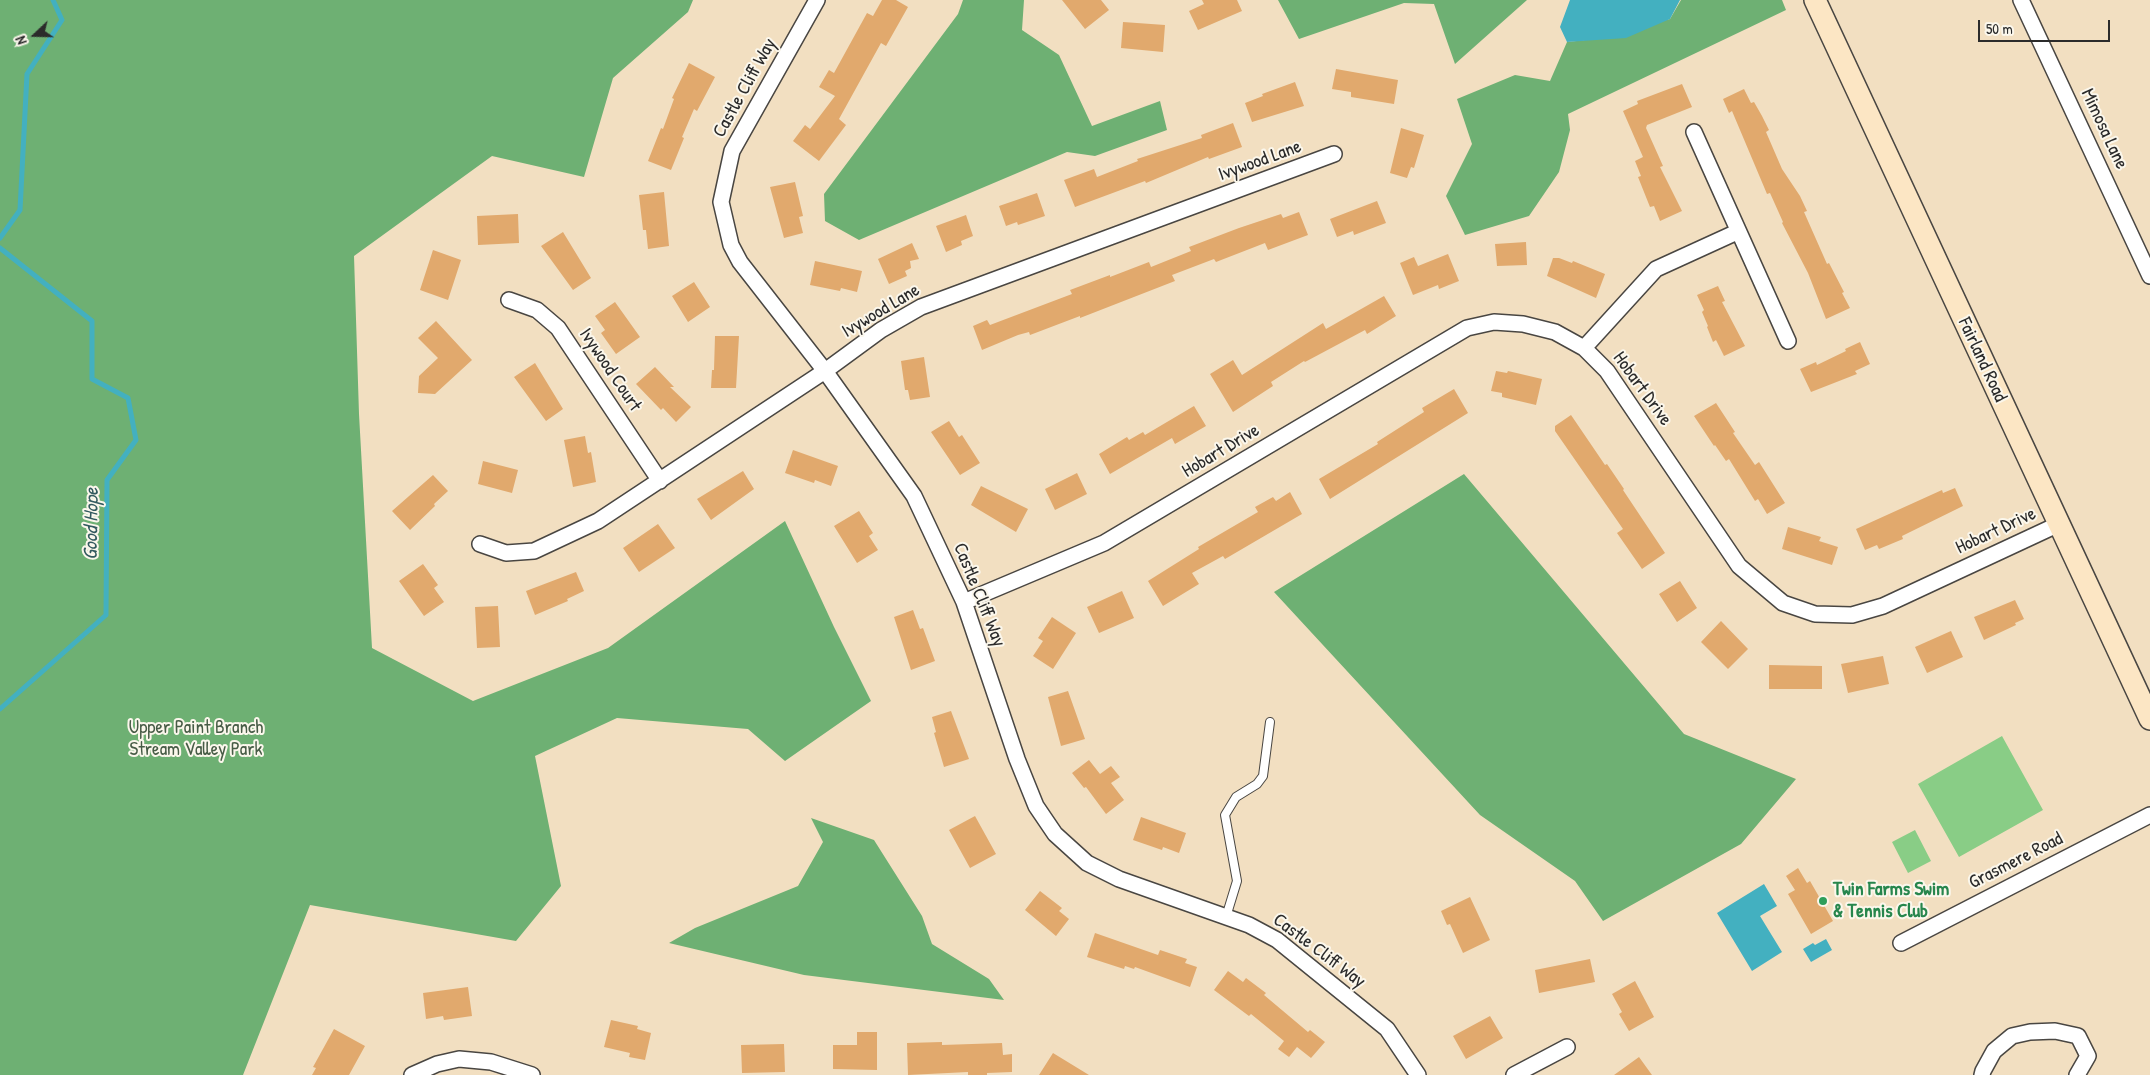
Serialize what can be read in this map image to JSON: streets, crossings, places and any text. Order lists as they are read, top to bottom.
{
  "streets": {
    "main road": ["Fairland Road"],
    "street": [
      "Castle Cliff Way",
      "Mimosa Lane",
      "Ivywood Lane",
      "Ivywood Court",
      "Hobart Drive",
      "Grasmere Road"
    ]
  },
  "crossings": [
    ["Castle Cliff Way", "Ivywood Lane"],
    ["Castle Cliff Way", "Hobart Drive"],
    ["Ivywood Lane", "Ivywood Court"],
    ["Fairland Road", "Hobart Drive"]
  ],
  "water": ["Good Hope"],
  "parks": ["Upper Paint Branch Stream Valley Park"],
  "places": ["Twin Farms Swim & Tennis Club"],
  "scale_bar": "50 m",
  "north": "left"
}
